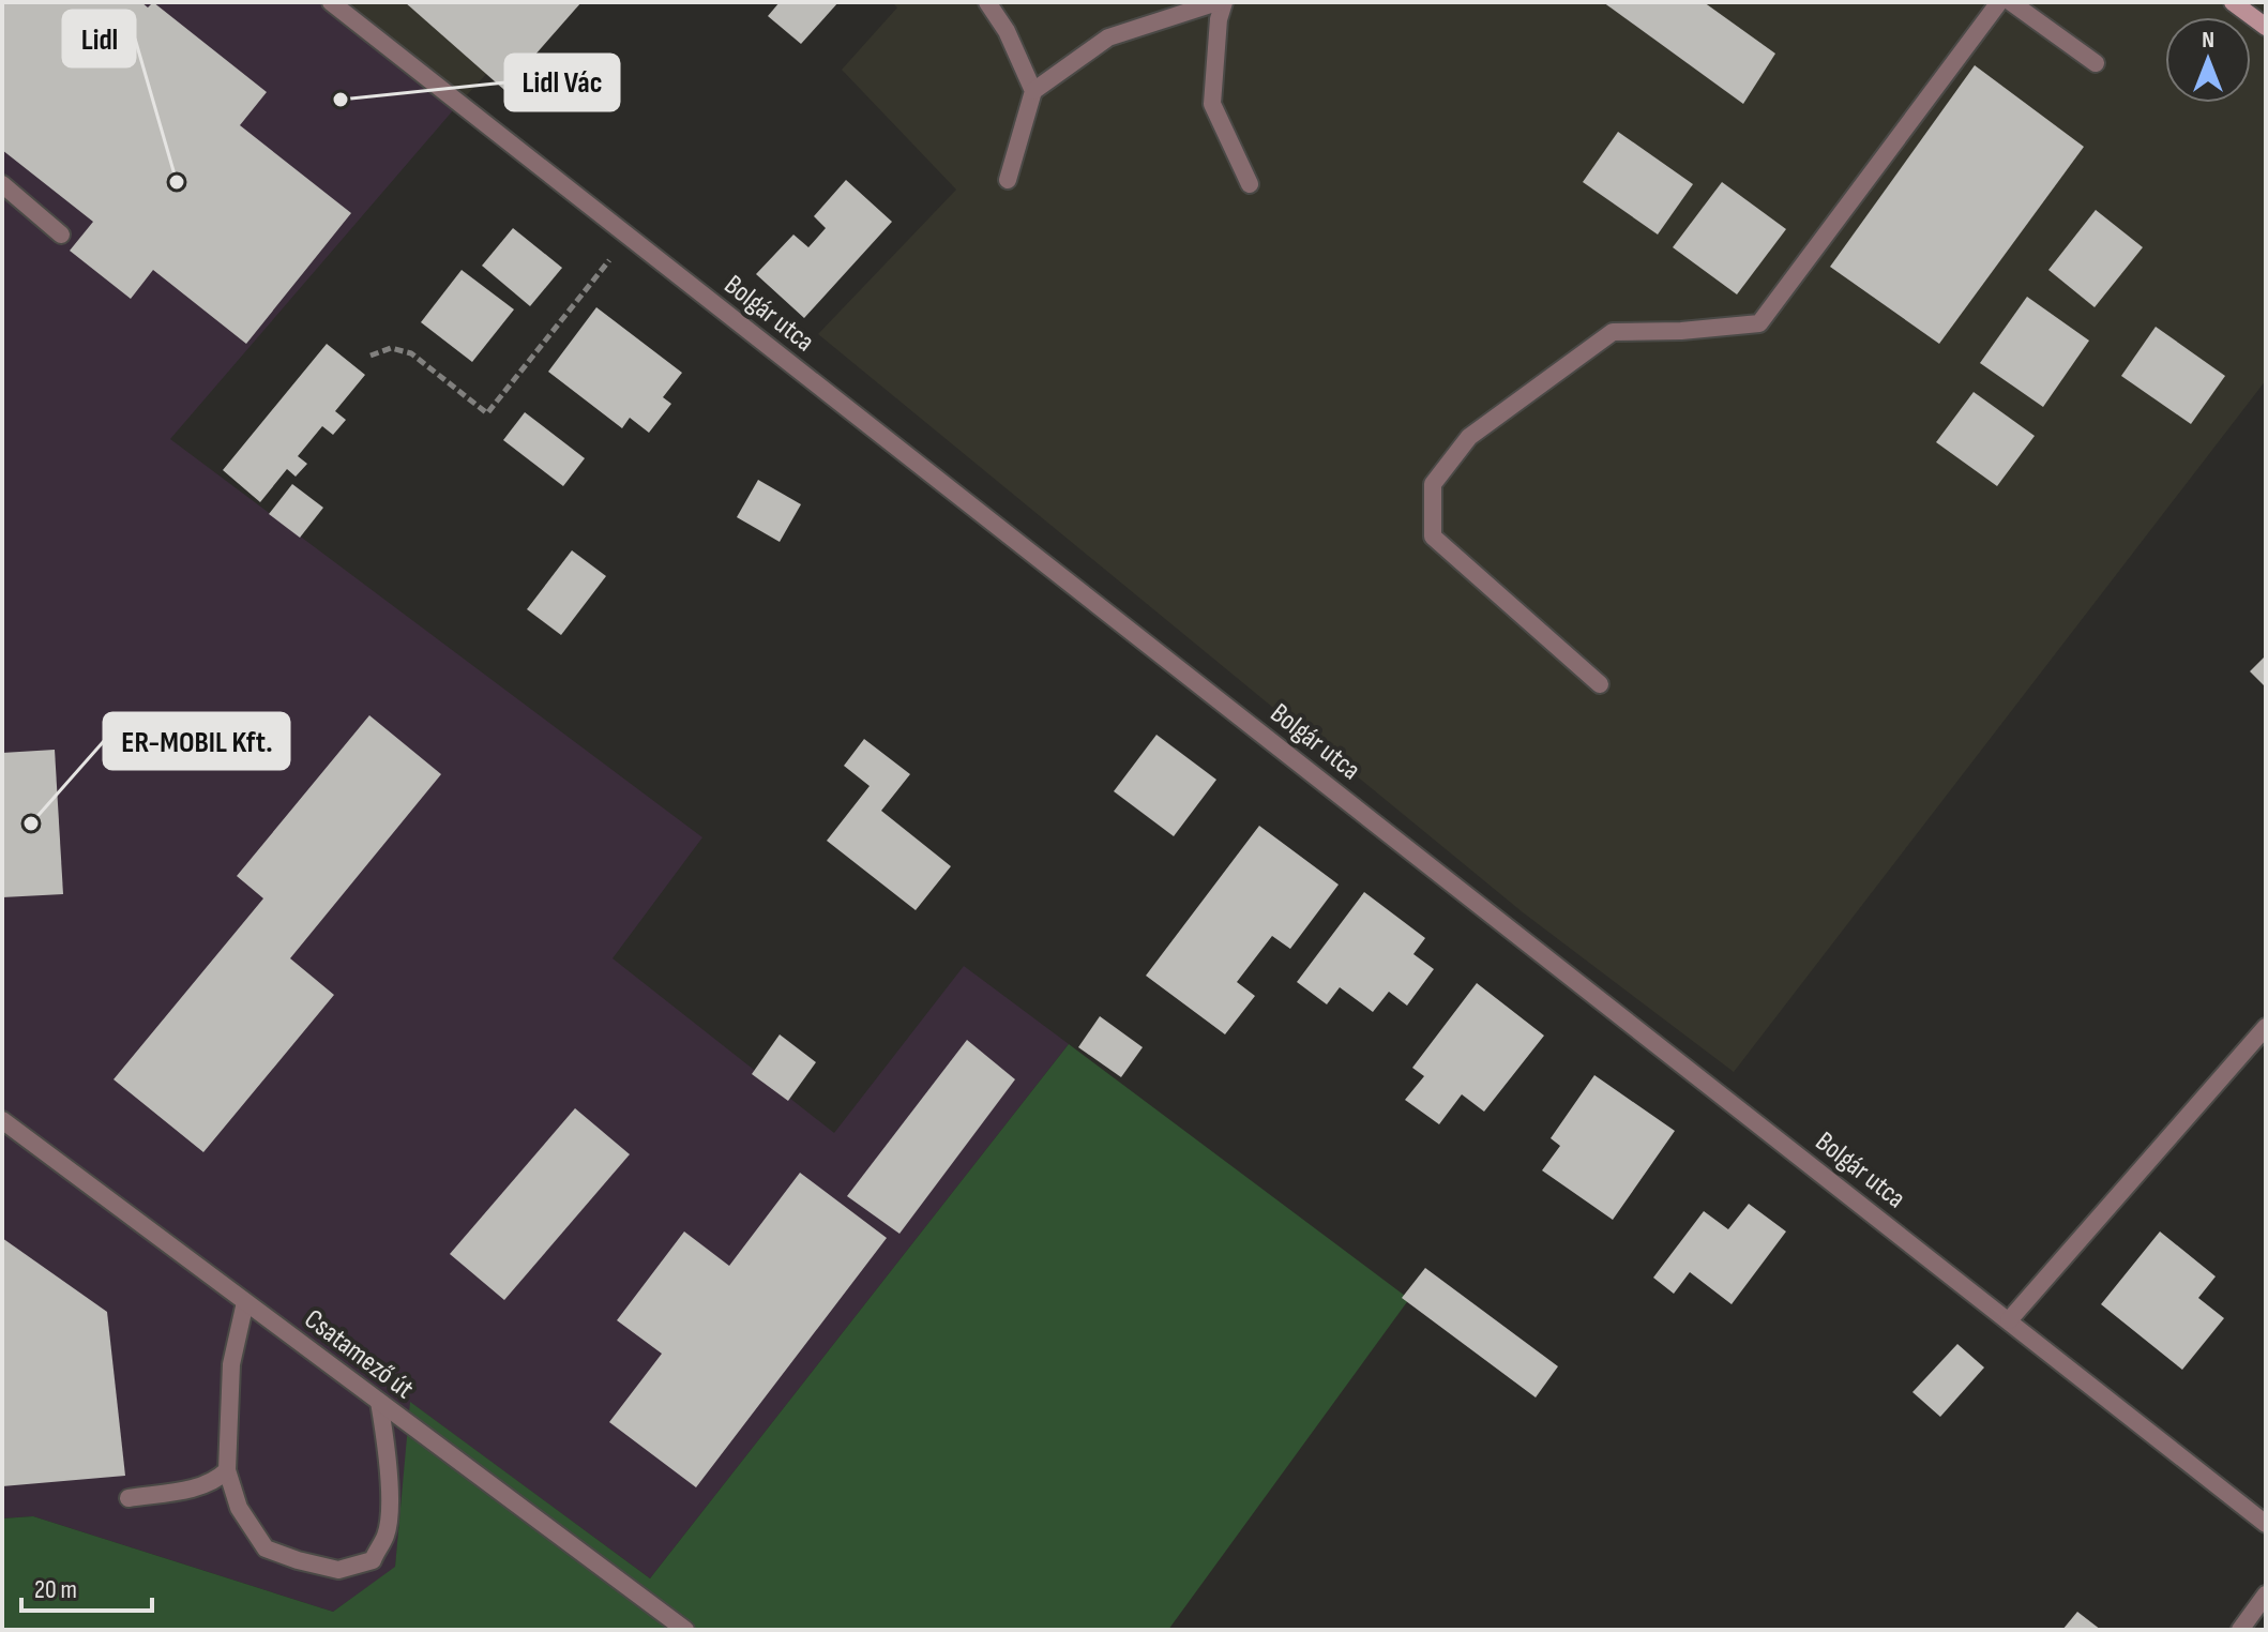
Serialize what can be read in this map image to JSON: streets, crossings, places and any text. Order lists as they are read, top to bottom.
{
  "streets": {
    "street": ["Bolgár utca", "Csatamező út"]
  },
  "places": ["Lidl Vác", "Lidl", "ER-MOBIL Kft."],
  "scale_bar": "20 m",
  "north": "top"
}
